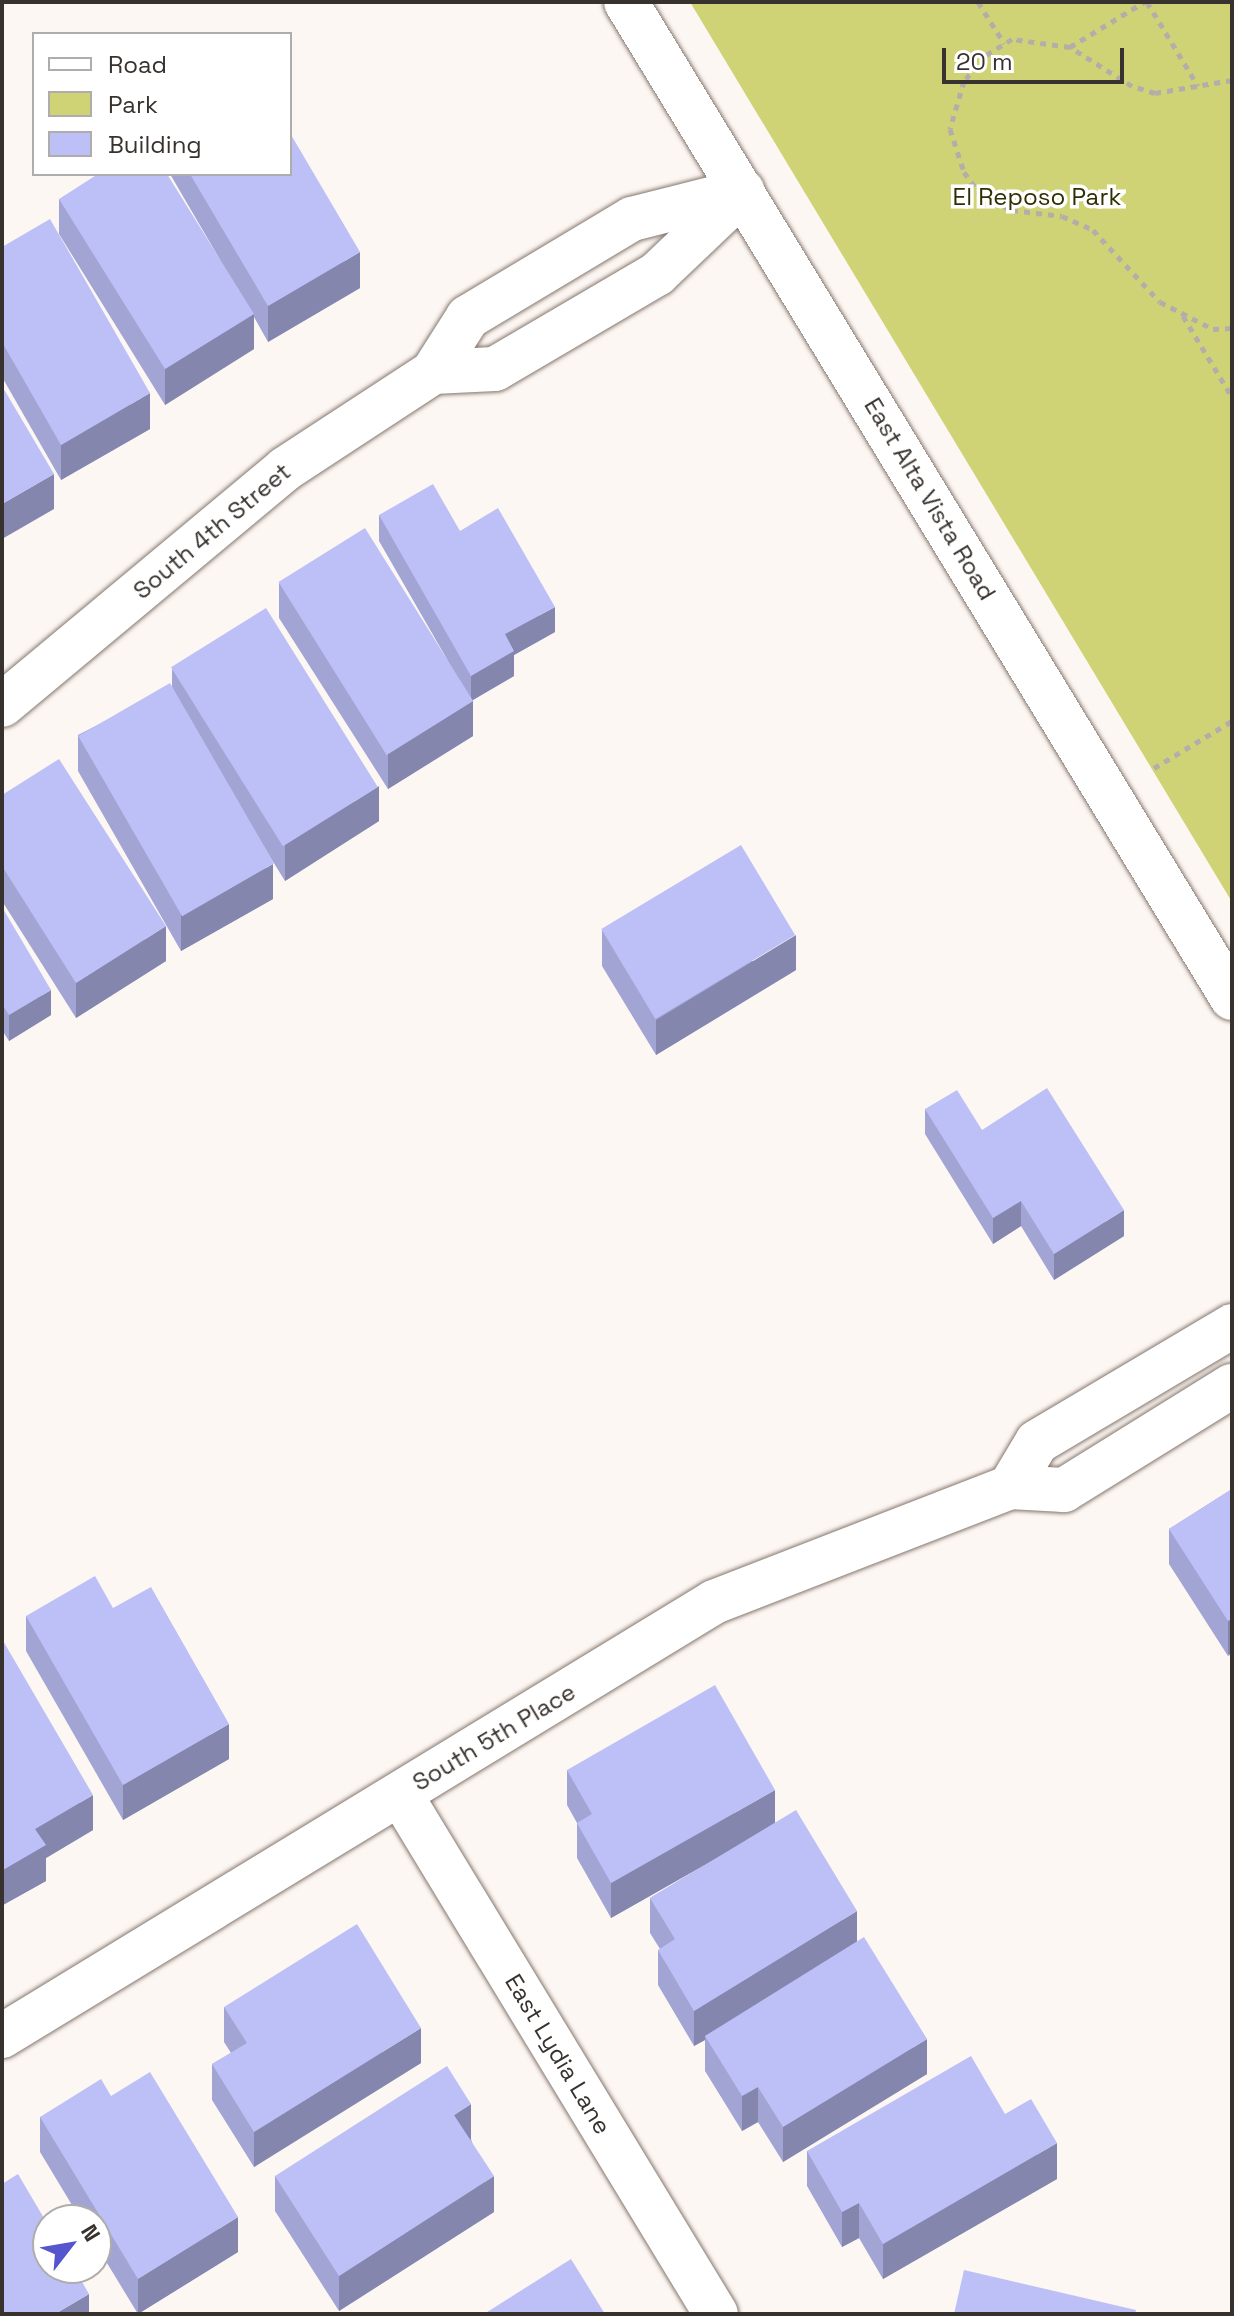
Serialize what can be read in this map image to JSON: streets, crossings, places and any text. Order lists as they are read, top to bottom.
{
  "streets": {
    "street": [
      "East Alta Vista Road",
      "South 4th Street",
      "South 5th Place",
      "East Lydia Lane"
    ]
  },
  "crossings": [
    ["East Alta Vista Road", "South 4th Street"],
    ["South 5th Place", "East Lydia Lane"]
  ],
  "parks": ["El Reposo Park"],
  "legend": ["Road", "Park", "Building"],
  "scale_bar": "20 m",
  "north": "top right"
}
